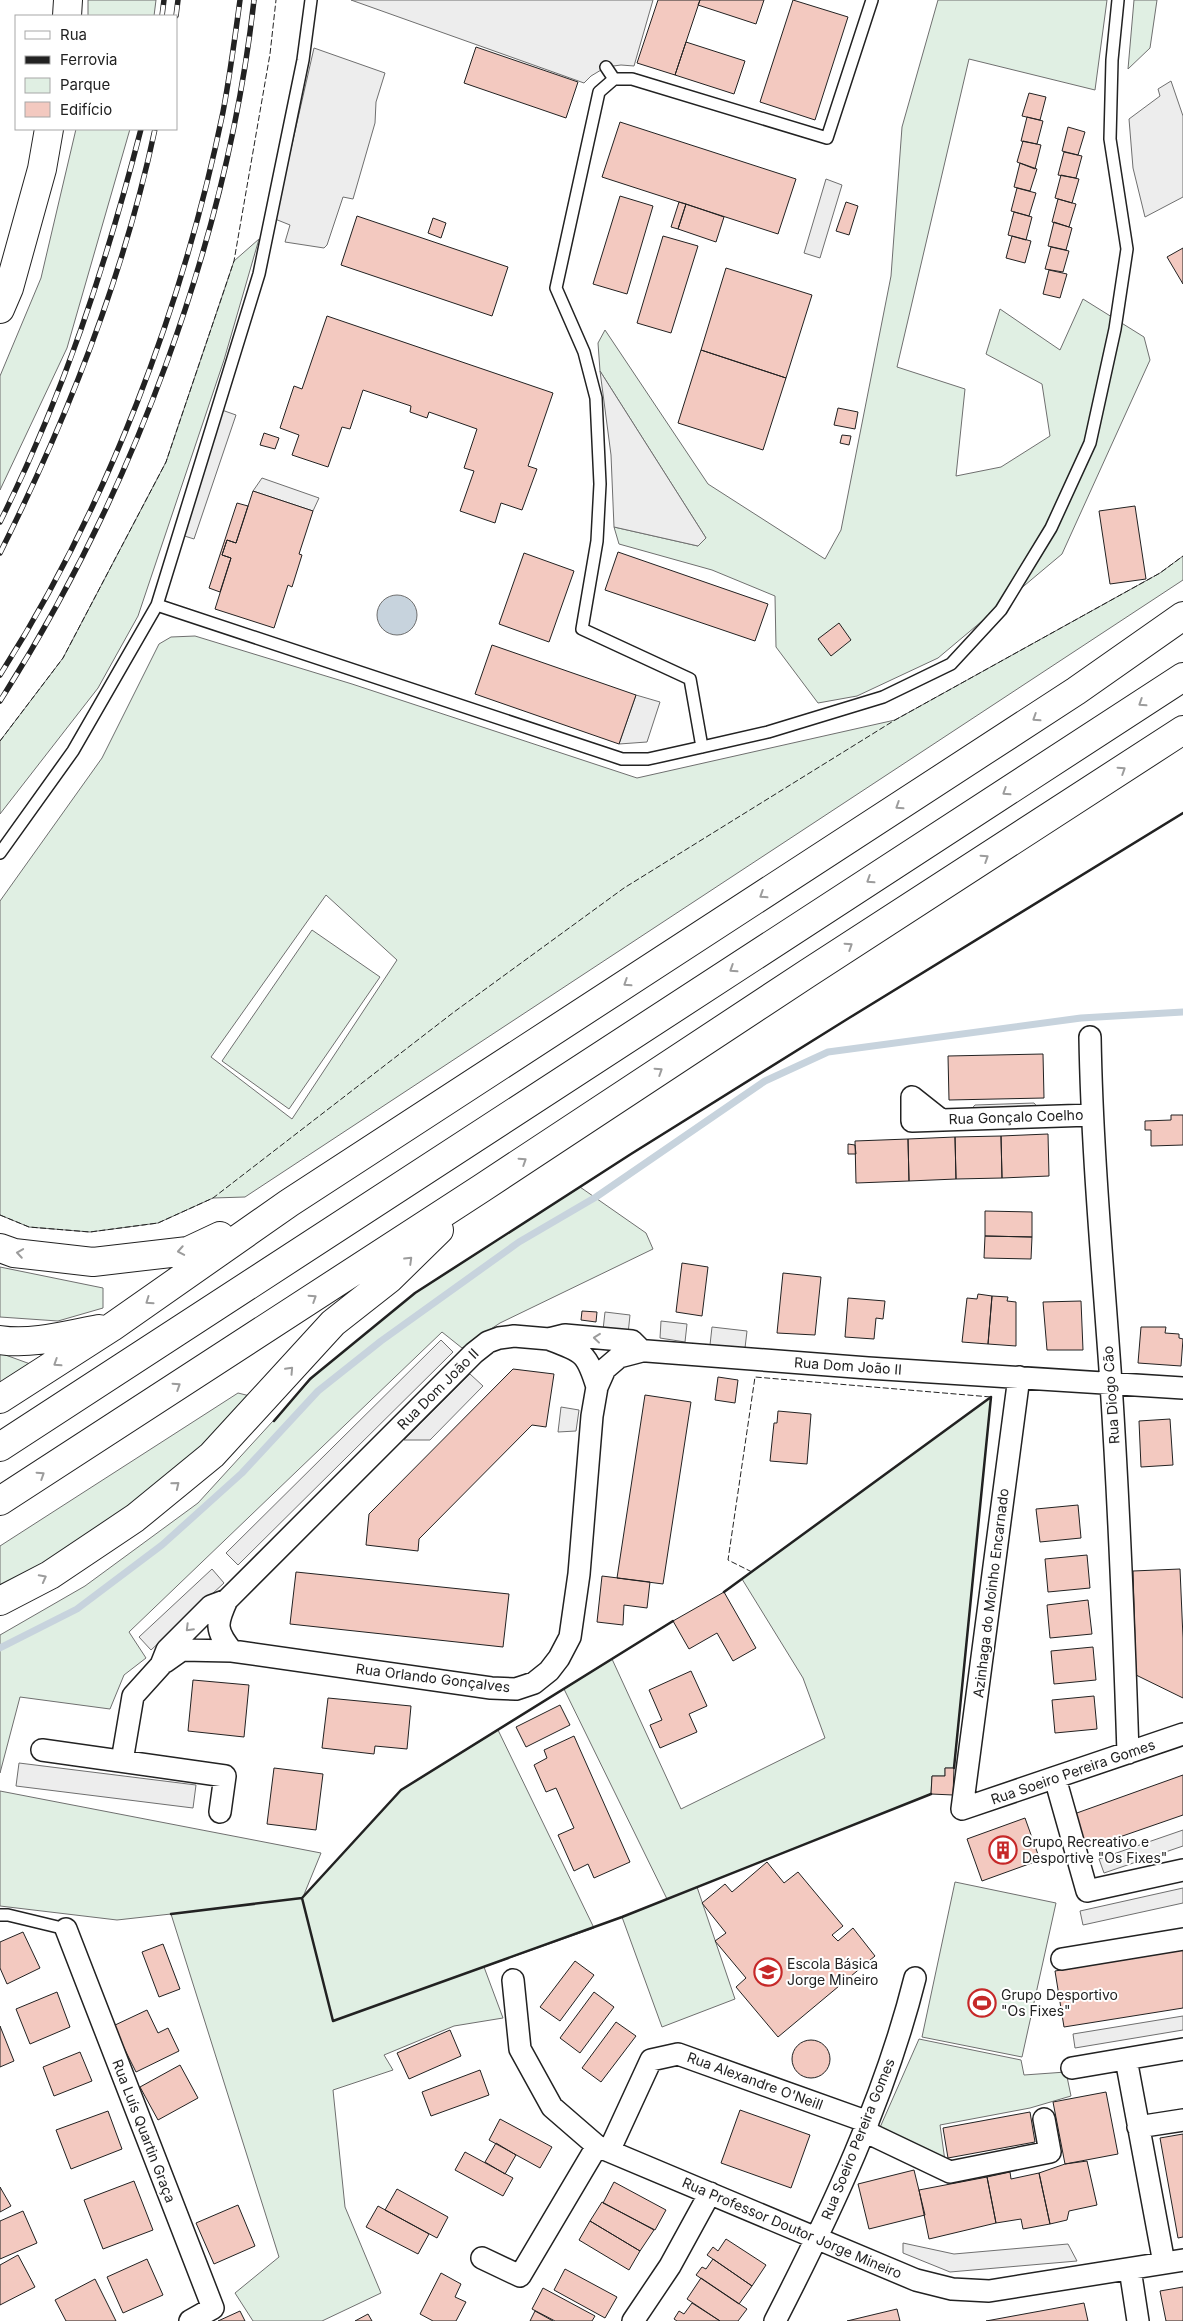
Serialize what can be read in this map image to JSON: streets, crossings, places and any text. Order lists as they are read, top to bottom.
{
  "streets": {
    "street": [
      "Rua Gonçalo Coelho",
      "Rua Dom João II",
      "Rua Diogo Cão",
      "Azinhaga do Moinho Encarnado",
      "Rua Orlando Gonçalves",
      "Rua Soeiro Pereira Gomes",
      "Rua Alexandre O'Neill",
      "Rua Luís Quartin Graça",
      "Rua Professor Doutor Jorge Mineiro"
    ]
  },
  "crossings": [
    ["Rua Gonçalo Coelho", "Rua Diogo Cão"],
    ["Rua Dom João II", "Rua Diogo Cão"],
    ["Rua Dom João II", "Azinhaga do Moinho Encarnado"],
    ["Rua Dom João II", "Rua Orlando Gonçalves"],
    ["Rua Diogo Cão", "Rua Soeiro Pereira Gomes"],
    ["Azinhaga do Moinho Encarnado", "Rua Soeiro Pereira Gomes"],
    ["Rua Soeiro Pereira Gomes", "Rua Alexandre O'Neill"],
    ["Rua Soeiro Pereira Gomes", "Rua Professor Doutor Jorge Mineiro"],
    ["Rua Alexandre O'Neill", "Rua Professor Doutor Jorge Mineiro"]
  ],
  "places": {
    "building": ["Grupo Recreativo e Desportive \"Os Fixes\""],
    "school or university": ["Escola Básica Jorge Mineiro"],
    "sports": ["Grupo Desportivo \"Os Fixes\""]
  },
  "legend": [
    "Rua",
    "Ferrovia",
    "Parque",
    "Edifício"
  ]
}
